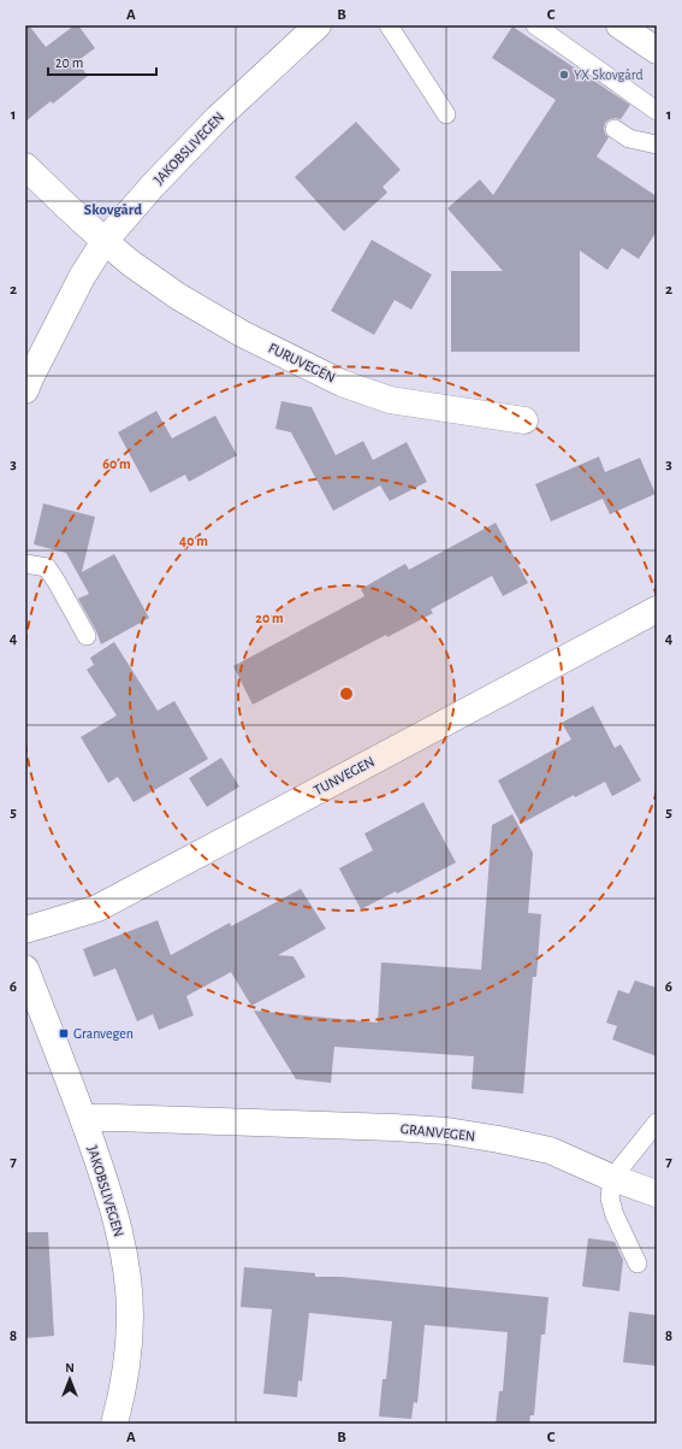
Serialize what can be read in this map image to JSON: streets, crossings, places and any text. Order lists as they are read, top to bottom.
{
  "streets": {
    "street": [
      "JAKOBSLIVEGEN",
      "FURUVEGEN",
      "TUNVEGEN",
      "GRANVEGEN"
    ]
  },
  "crossings": [
    ["JAKOBSLIVEGEN", "FURUVEGEN"],
    ["JAKOBSLIVEGEN", "GRANVEGEN"]
  ],
  "districts": ["Skovgård"],
  "places": {
    "other": ["YX Skovgård"],
    "transit": ["Granvegen"]
  },
  "scale_bar": "20 m",
  "north": "top",
  "grid": {
    "columns": ["A", "B", "C"],
    "rows": [
      "1",
      "2",
      "3",
      "4",
      "5",
      "6",
      "7",
      "8"
    ]
  },
  "rings": ["60 m", "40 m", "20 m"]
}
